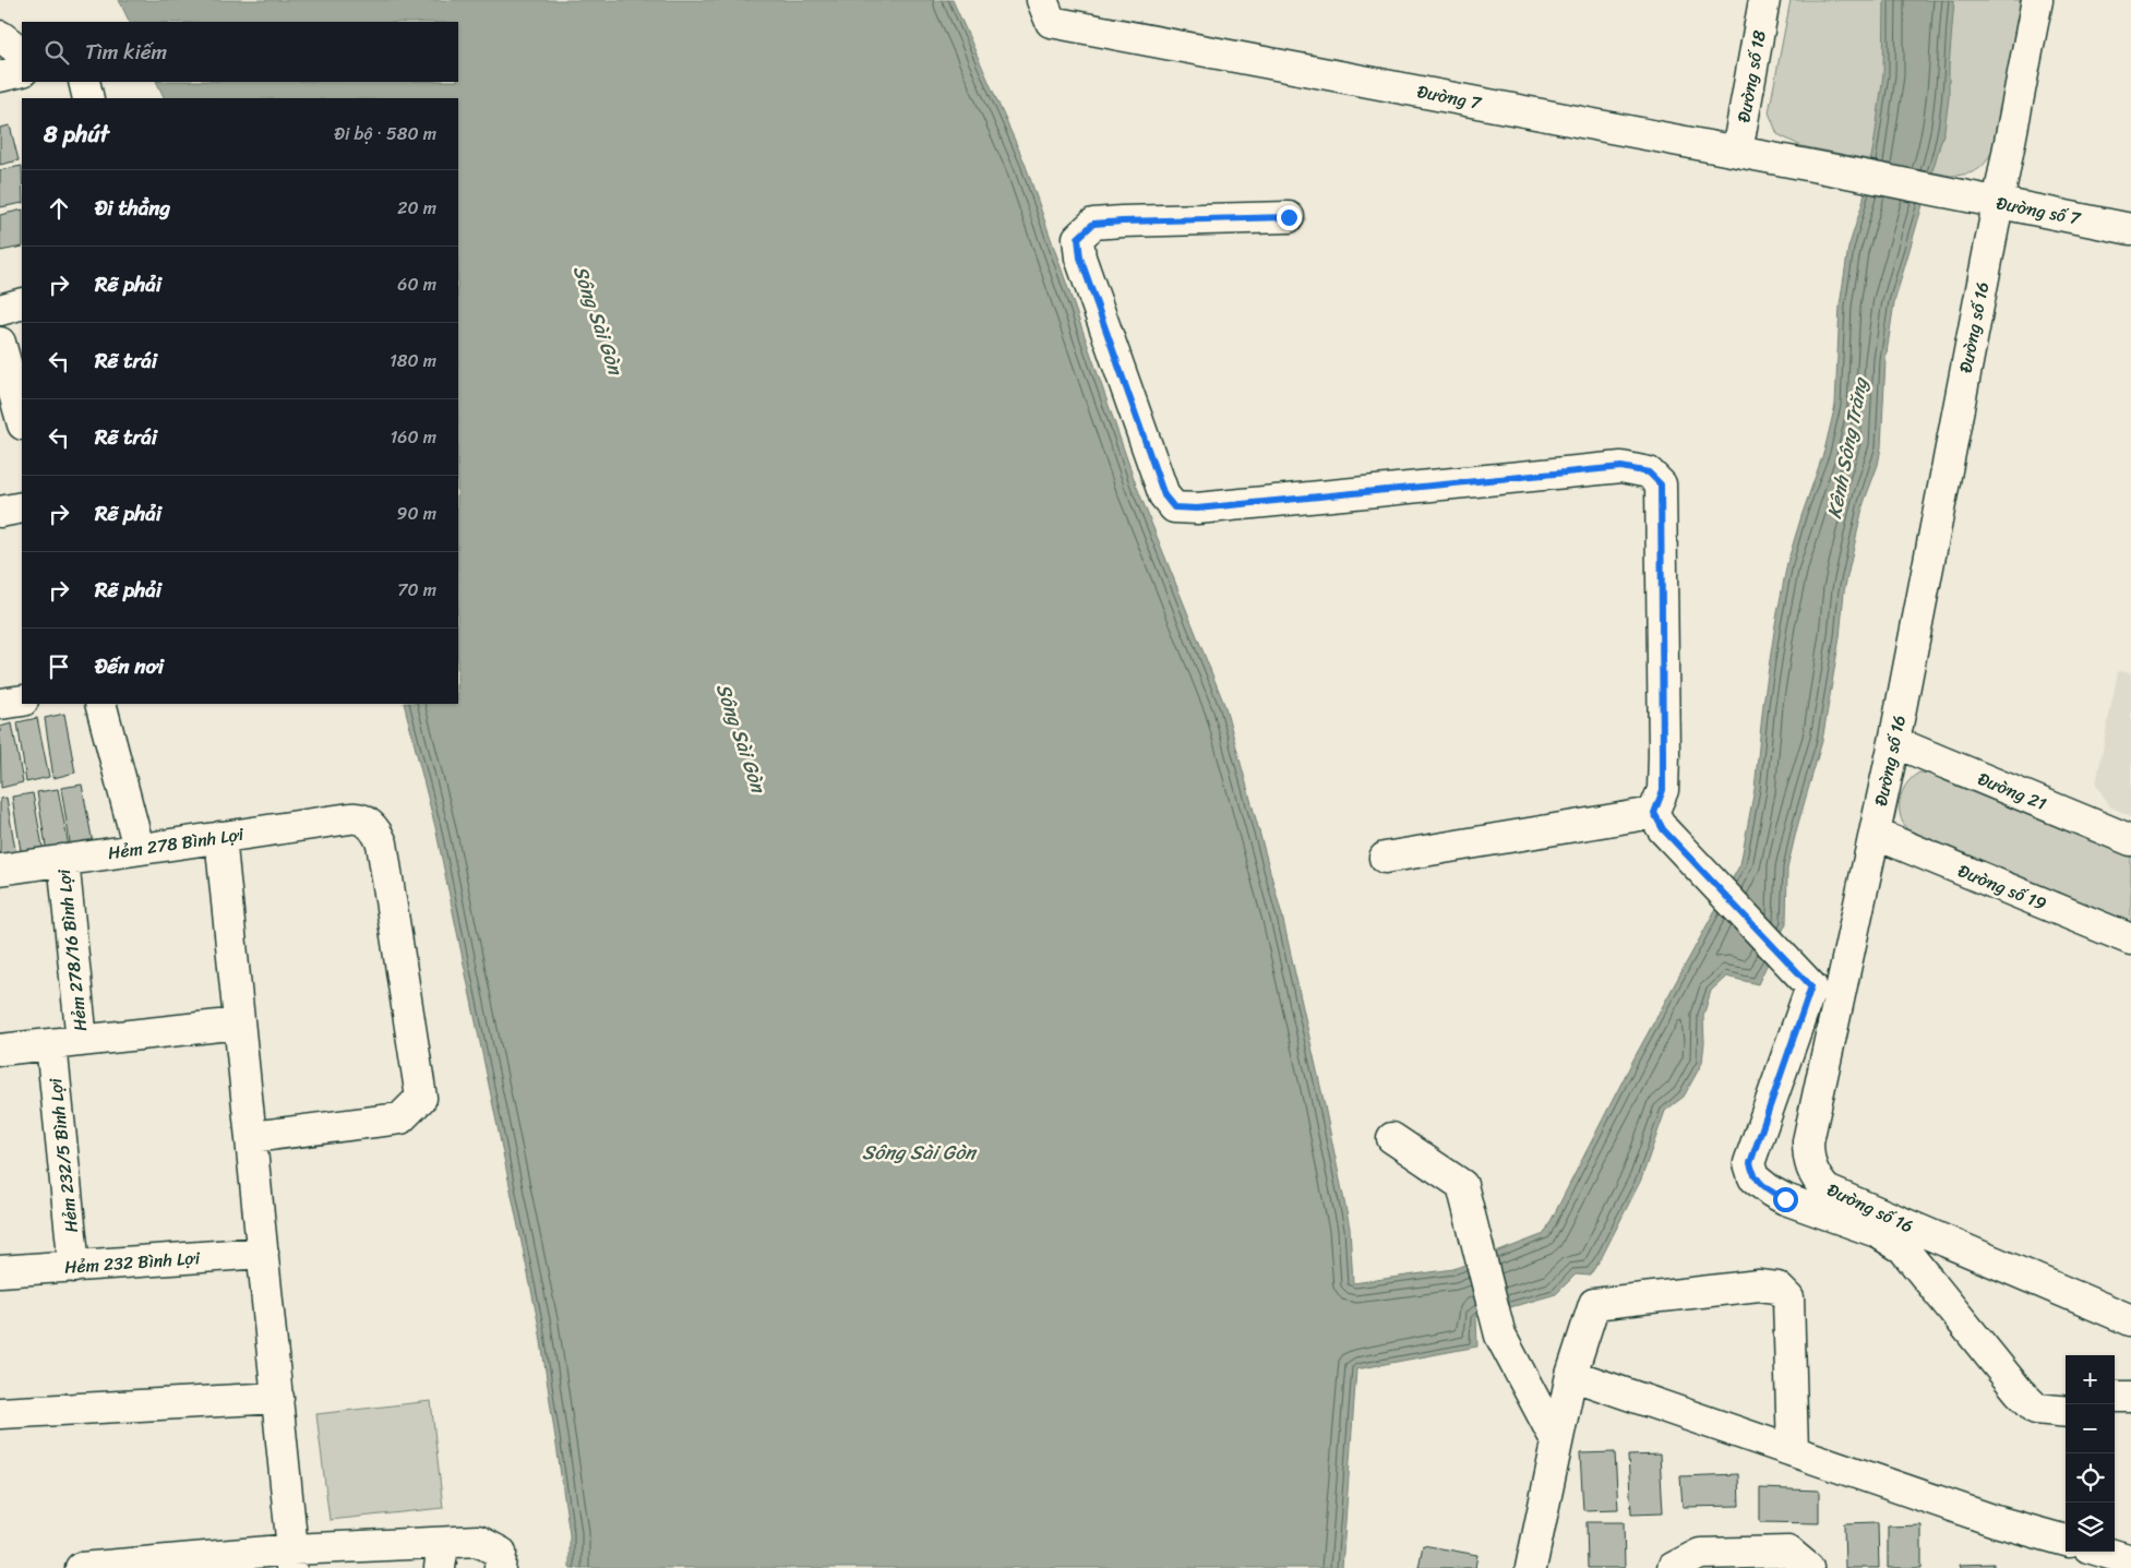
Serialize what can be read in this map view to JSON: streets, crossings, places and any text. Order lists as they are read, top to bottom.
{
  "streets": {
    "street": [
      "Đường số 18",
      "Đường 7",
      "Đường số 7",
      "Đường số 16",
      "Đường 21",
      "Hẻm 278 Bình Lợi",
      "Đường số 19",
      "Hẻm 278/16 Bình Lợi",
      "Hẻm 232/5 Bình Lợi",
      "Hẻm 232 Bình Lợi"
    ]
  },
  "crossings": [
    ["Đường số 18", "Đường 7"],
    ["Đường 7", "Đường số 7"],
    ["Đường số 7", "Đường số 16"],
    ["Đường số 16", "Đường 21"],
    ["Đường số 16", "Đường số 19"],
    ["Hẻm 278 Bình Lợi", "Hẻm 278/16 Bình Lợi"],
    ["Hẻm 232/5 Bình Lợi", "Hẻm 232 Bình Lợi"]
  ],
  "water": ["Sông Sài Gòn", "Kênh Sông Trăng"],
  "page": {
    "search": "Tìm kiếm",
    "heading": ["8 phút", "Đi bộ · 580 m"],
    "list": [
      ["Đi thẳng", "20 m"],
      ["Rẽ phải", "60 m"],
      ["Rẽ trái", "180 m"],
      ["Rẽ trái", "160 m"],
      ["Rẽ phải", "90 m"],
      ["Rẽ phải", "70 m"],
      "Đến nơi"
    ],
    "map_buttons": ["+", "−"]
  }
}
